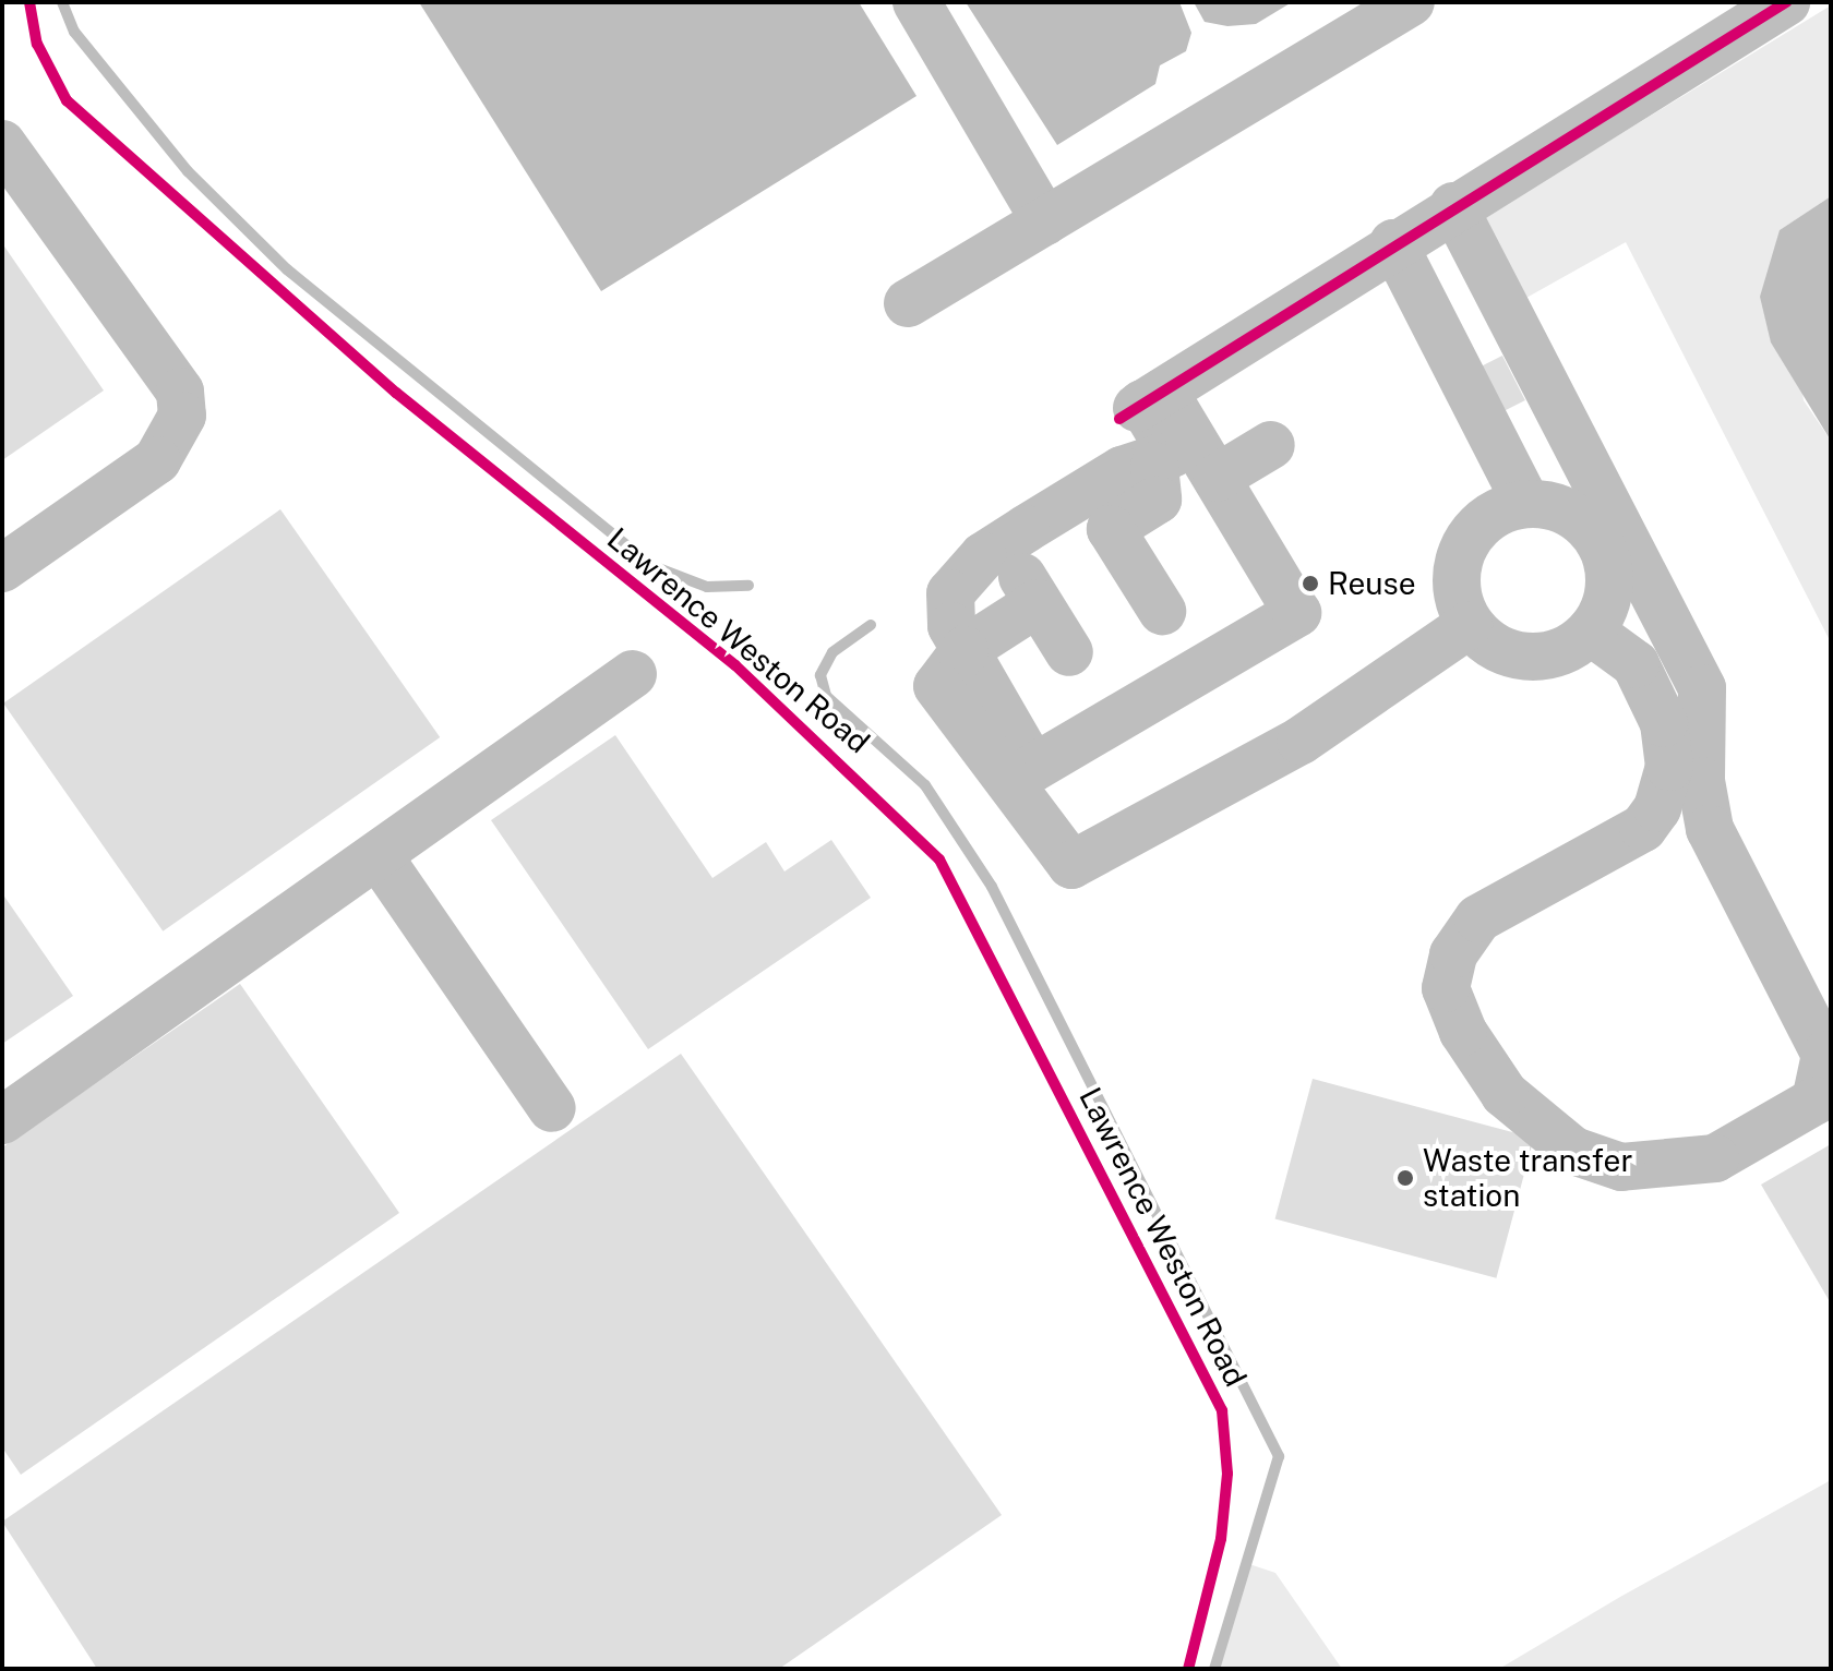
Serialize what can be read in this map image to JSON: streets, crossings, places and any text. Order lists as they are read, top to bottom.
{
  "streets": {
    "cycle path": ["Lawrence Weston Road"]
  },
  "places": ["Reuse", "Waste transfer station"]
}
